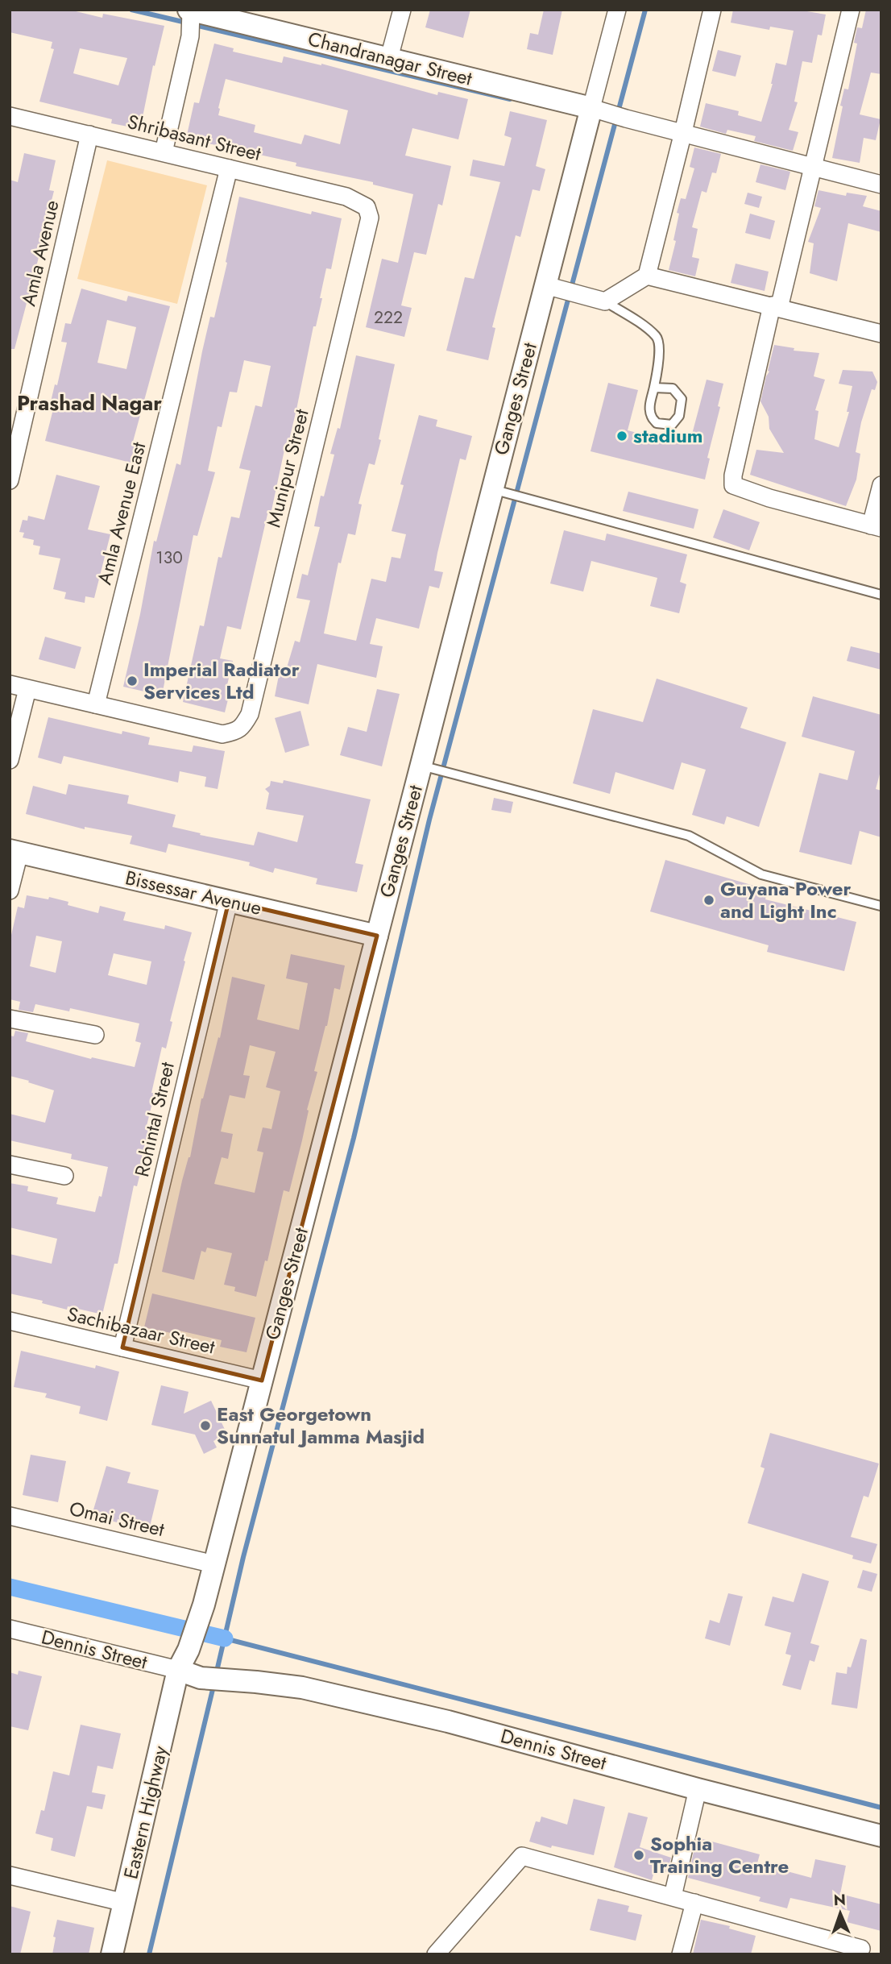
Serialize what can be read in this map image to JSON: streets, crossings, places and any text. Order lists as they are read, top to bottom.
{
  "streets": {
    "street": [
      "Chandranagar Street",
      "Shribasant Street",
      "Amla Avenue",
      "Ganges Street",
      "Munipur Street",
      "Amla Avenue East",
      "Bissessar Avenue",
      "Rohintal Street",
      "Sachibazaar Street",
      "Omai Street",
      "Dennis Street",
      "Eastern Highway"
    ]
  },
  "crossings": [
    ["Chandranagar Street", "Ganges Street"],
    ["Shribasant Street", "Amla Avenue"],
    ["Shribasant Street", "Munipur Street"],
    ["Shribasant Street", "Amla Avenue East"],
    ["Ganges Street", "Bissessar Avenue"],
    ["Ganges Street", "Sachibazaar Street"],
    ["Ganges Street", "Omai Street"],
    ["Ganges Street", "Dennis Street"],
    ["Ganges Street", "Eastern Highway"],
    ["Munipur Street", "Amla Avenue East"],
    ["Bissessar Avenue", "Rohintal Street"],
    ["Rohintal Street", "Sachibazaar Street"],
    ["Dennis Street", "Eastern Highway"]
  ],
  "districts": ["Prashad Nagar"],
  "places": [
    "stadium",
    "Imperial Radiator Services Ltd",
    "Guyana Power and Light Inc",
    "East Georgetown Sunnatul Jamma Masjid",
    "Sophia Training Centre"
  ],
  "house_numbers": ["222", "130"],
  "north": "top"
}
